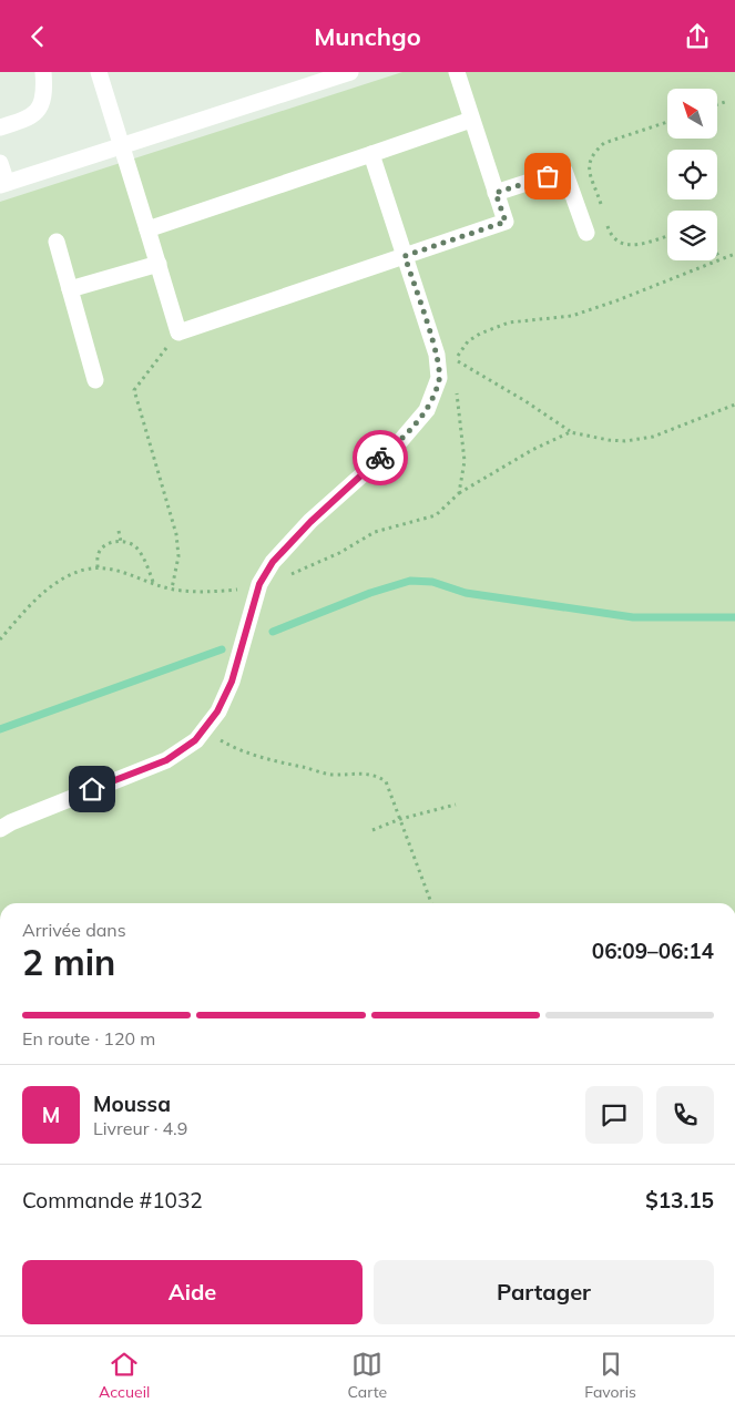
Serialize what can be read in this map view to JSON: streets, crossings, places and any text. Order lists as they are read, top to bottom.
{
  "north": "top left",
  "page": {
    "header": "Munchgo",
    "heading": ["2 min", "Arrivée dans", "06:09–06:14"],
    "panel": [
      "Moussa",
      "Livreur · 4.9",
      "Commande #1032",
      "$13.15"
    ],
    "bar": "En route · 120 m",
    "round": "M",
    "buttons": ["Aide", "Partager"],
    "tabs": ["Accueil", "Carte", "Favoris"]
  }
}
